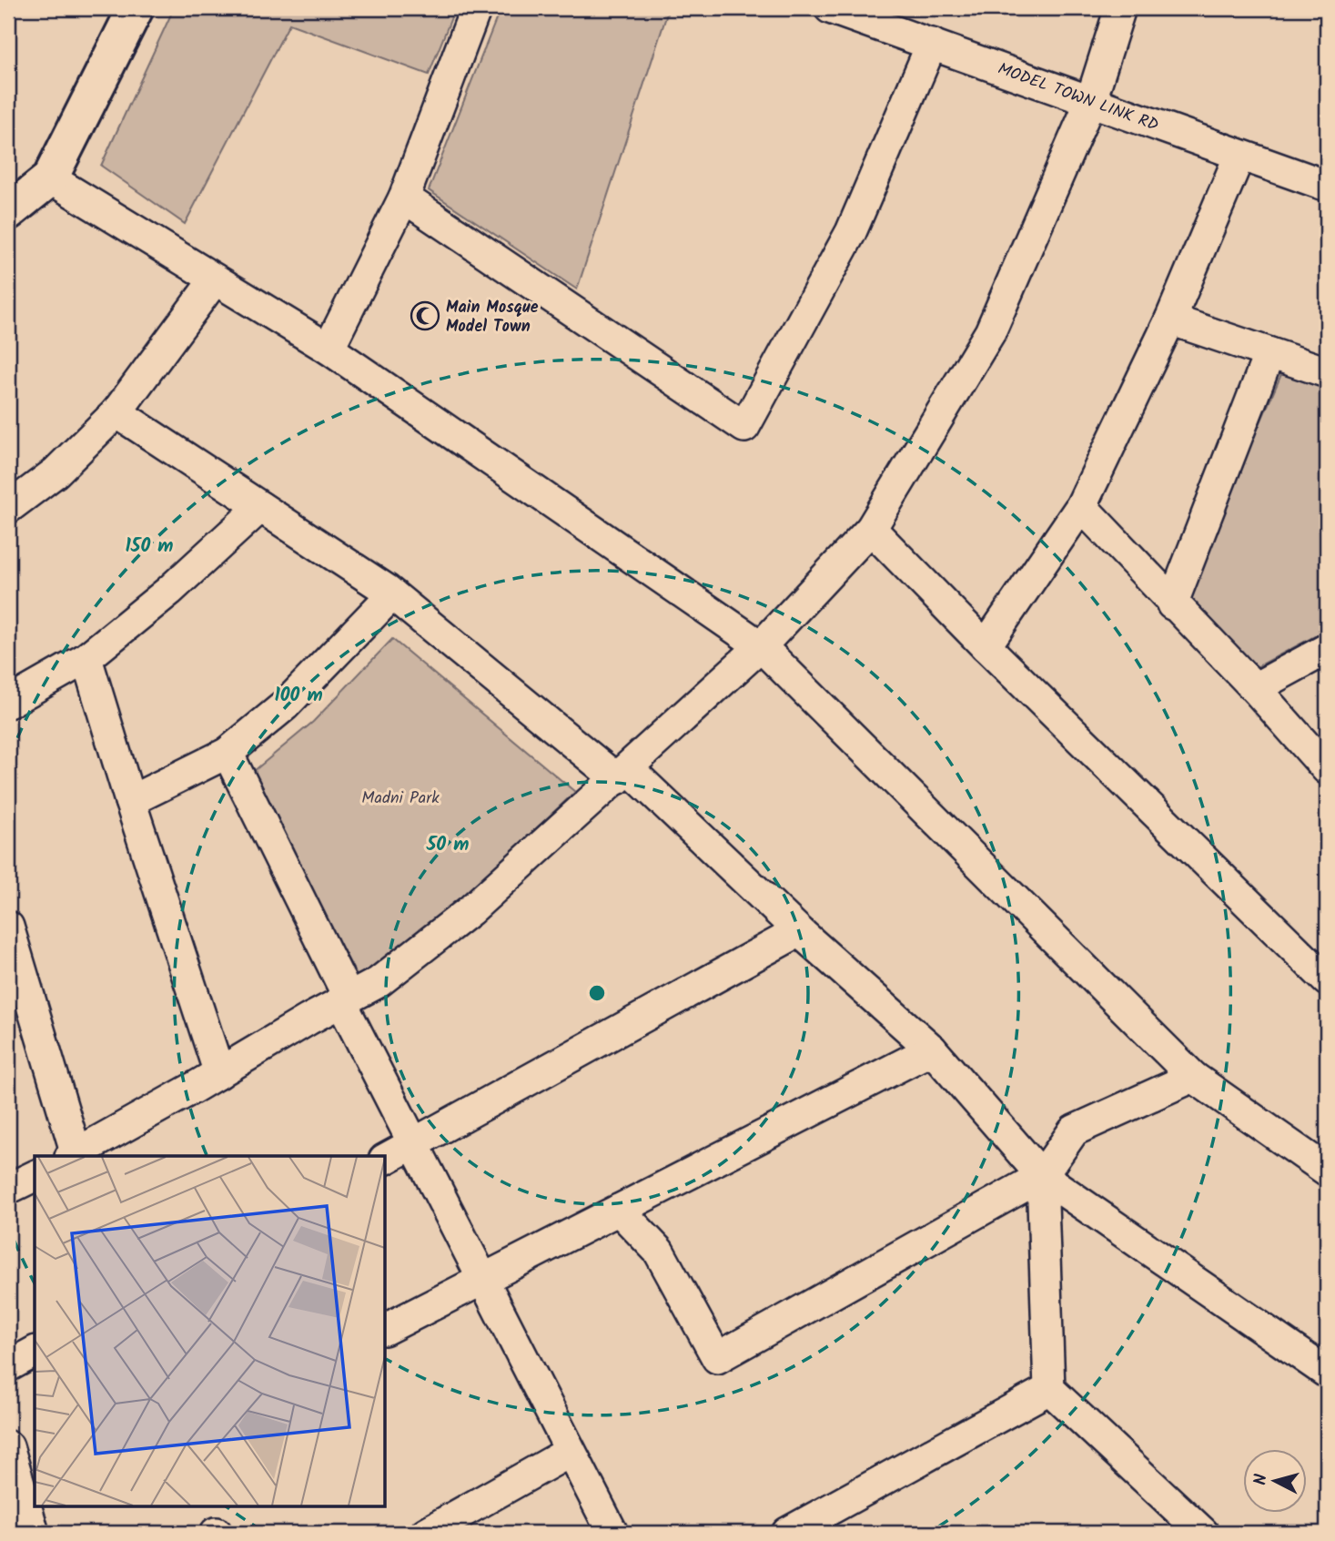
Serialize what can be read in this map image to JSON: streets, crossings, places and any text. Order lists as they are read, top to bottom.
{
  "streets": {
    "street": ["MODEL TOWN LINK RD"]
  },
  "parks": ["Madni Park"],
  "places": {
    "mosque": ["Main Mosque Model Town"]
  },
  "north": "left",
  "rings": ["150 m", "100 m", "50 m"]
}
